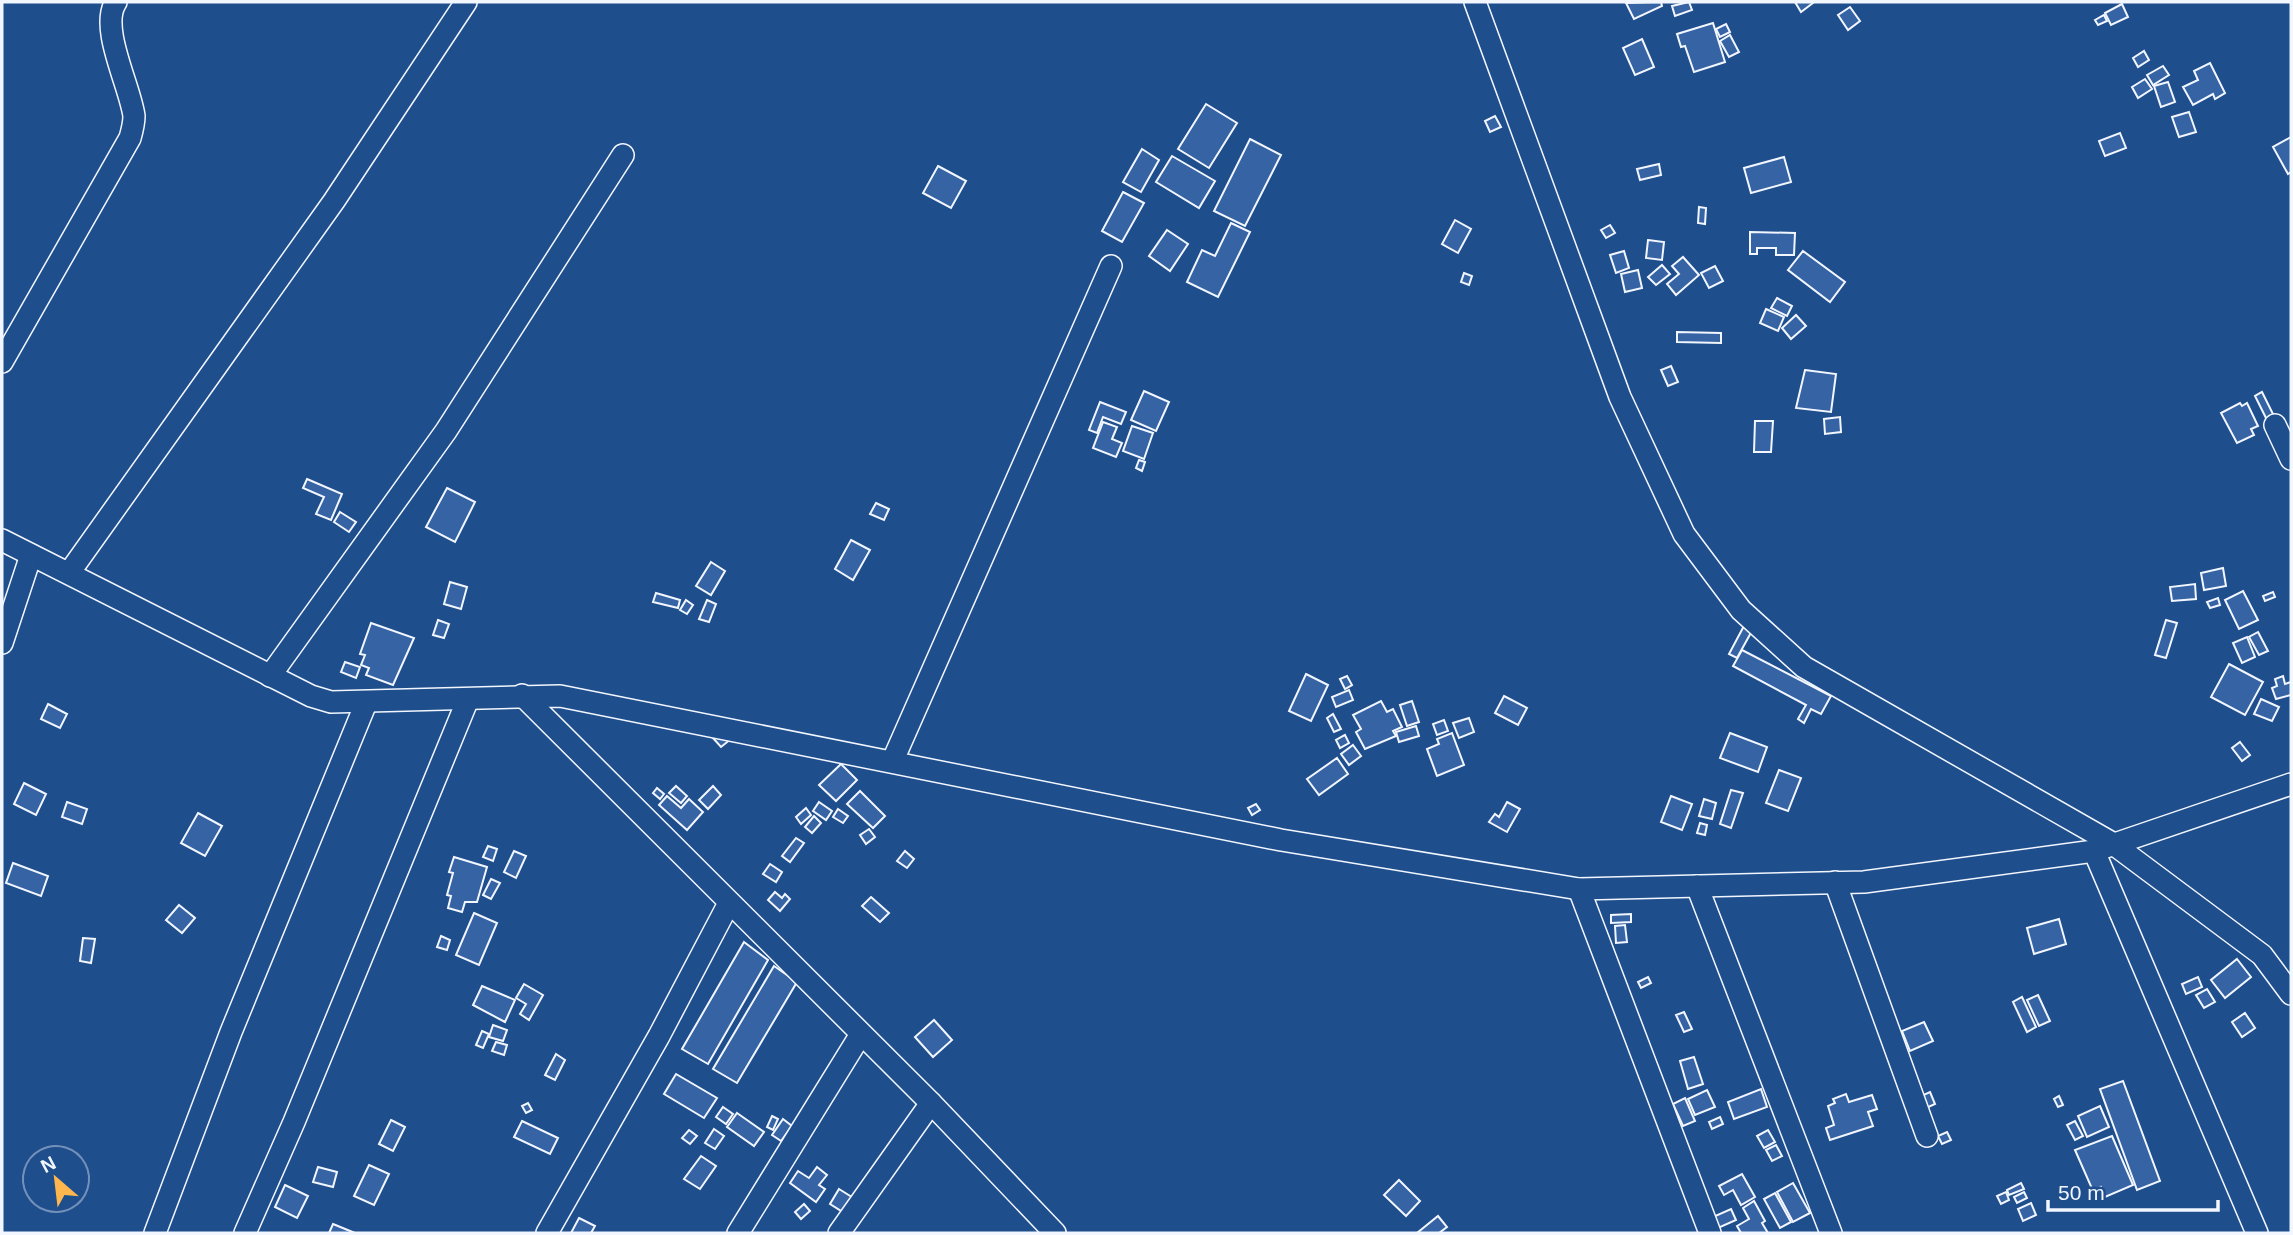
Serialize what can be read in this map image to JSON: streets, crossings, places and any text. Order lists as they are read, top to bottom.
{
  "scale_bar": "50 m",
  "north": "top left"
}
